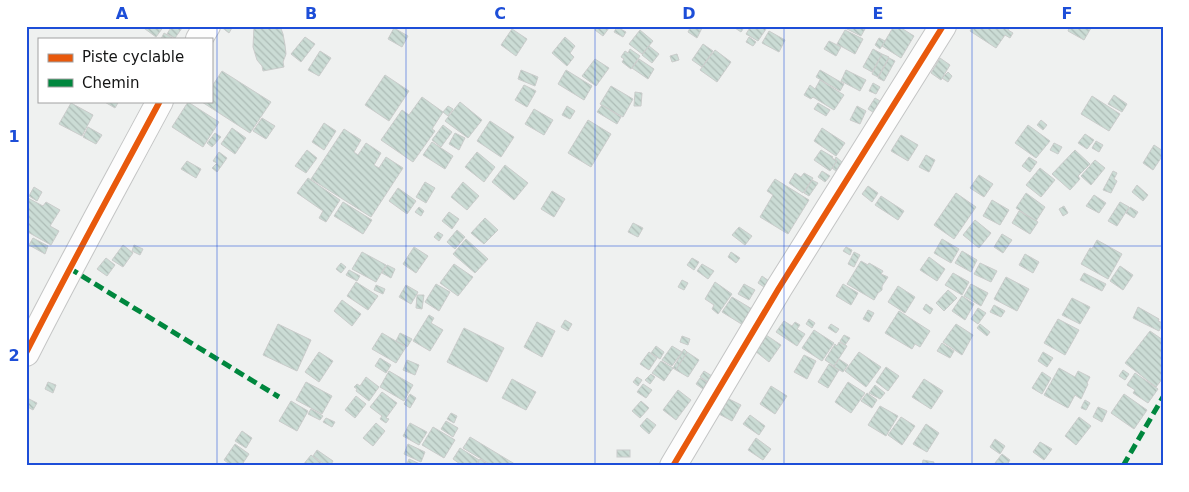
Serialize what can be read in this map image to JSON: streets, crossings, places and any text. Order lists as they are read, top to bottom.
{
  "legend": ["Piste cyclable", "Chemin"],
  "grid": {
    "columns": [
      "A",
      "B",
      "C",
      "D",
      "E",
      "F"
    ],
    "rows": ["1", "2"]
  }
}
